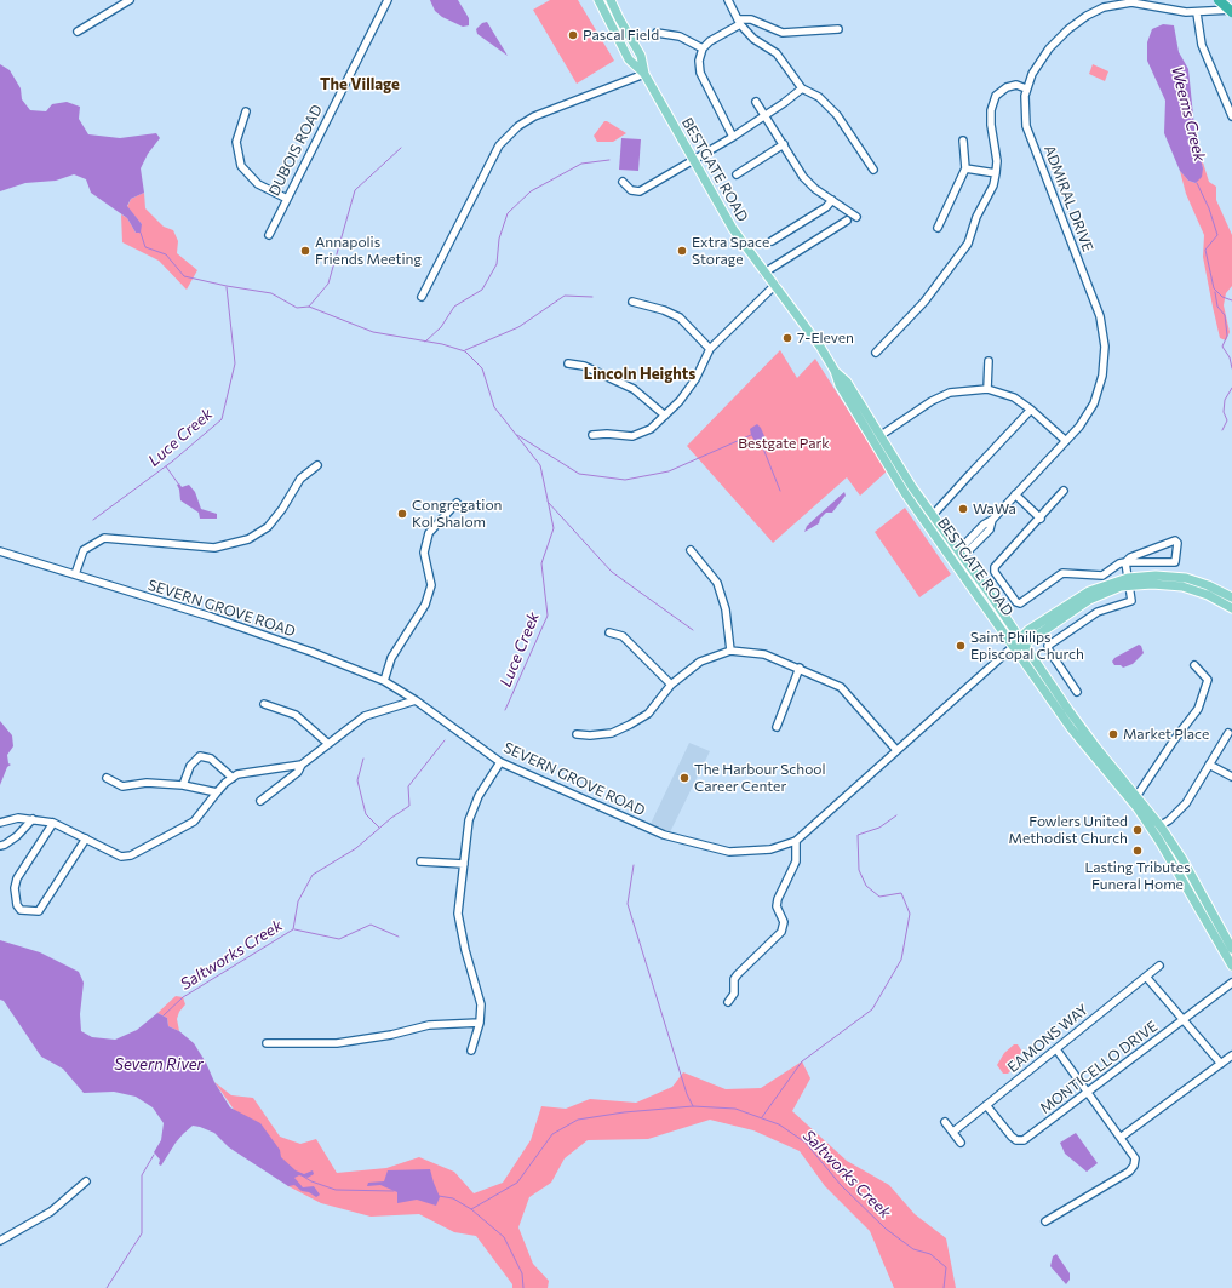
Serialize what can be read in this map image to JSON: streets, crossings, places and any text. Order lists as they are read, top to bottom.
{
  "streets": {
    "main road": ["BESTGATE ROAD"],
    "street": [
      "DUBOIS ROAD",
      "ADMIRAL DRIVE",
      "SEVERN GROVE ROAD",
      "EAMONS WAY",
      "MONTICELLO DRIVE"
    ]
  },
  "crossings": [
    ["BESTGATE ROAD", "ADMIRAL DRIVE"],
    ["BESTGATE ROAD", "SEVERN GROVE ROAD"],
    ["EAMONS WAY", "MONTICELLO DRIVE"]
  ],
  "districts": ["The Village", "Lincoln Heights"],
  "water": [
    "Weems Creek",
    "Luce Creek",
    "Saltworks Creek",
    "Severn River"
  ],
  "parks": ["Bestgate Park"],
  "places": [
    "Pascal Field",
    "Annapolis Friends Meeting",
    "Extra Space Storage",
    "7-Eleven",
    "WaWa",
    "Congregation Kol Shalom",
    "Saint Philips Episcopal Church",
    "Market Place",
    "The Harbour School Career Center",
    "Fowlers United Methodist Church",
    "Lasting Tributes Funeral Home"
  ]
}
